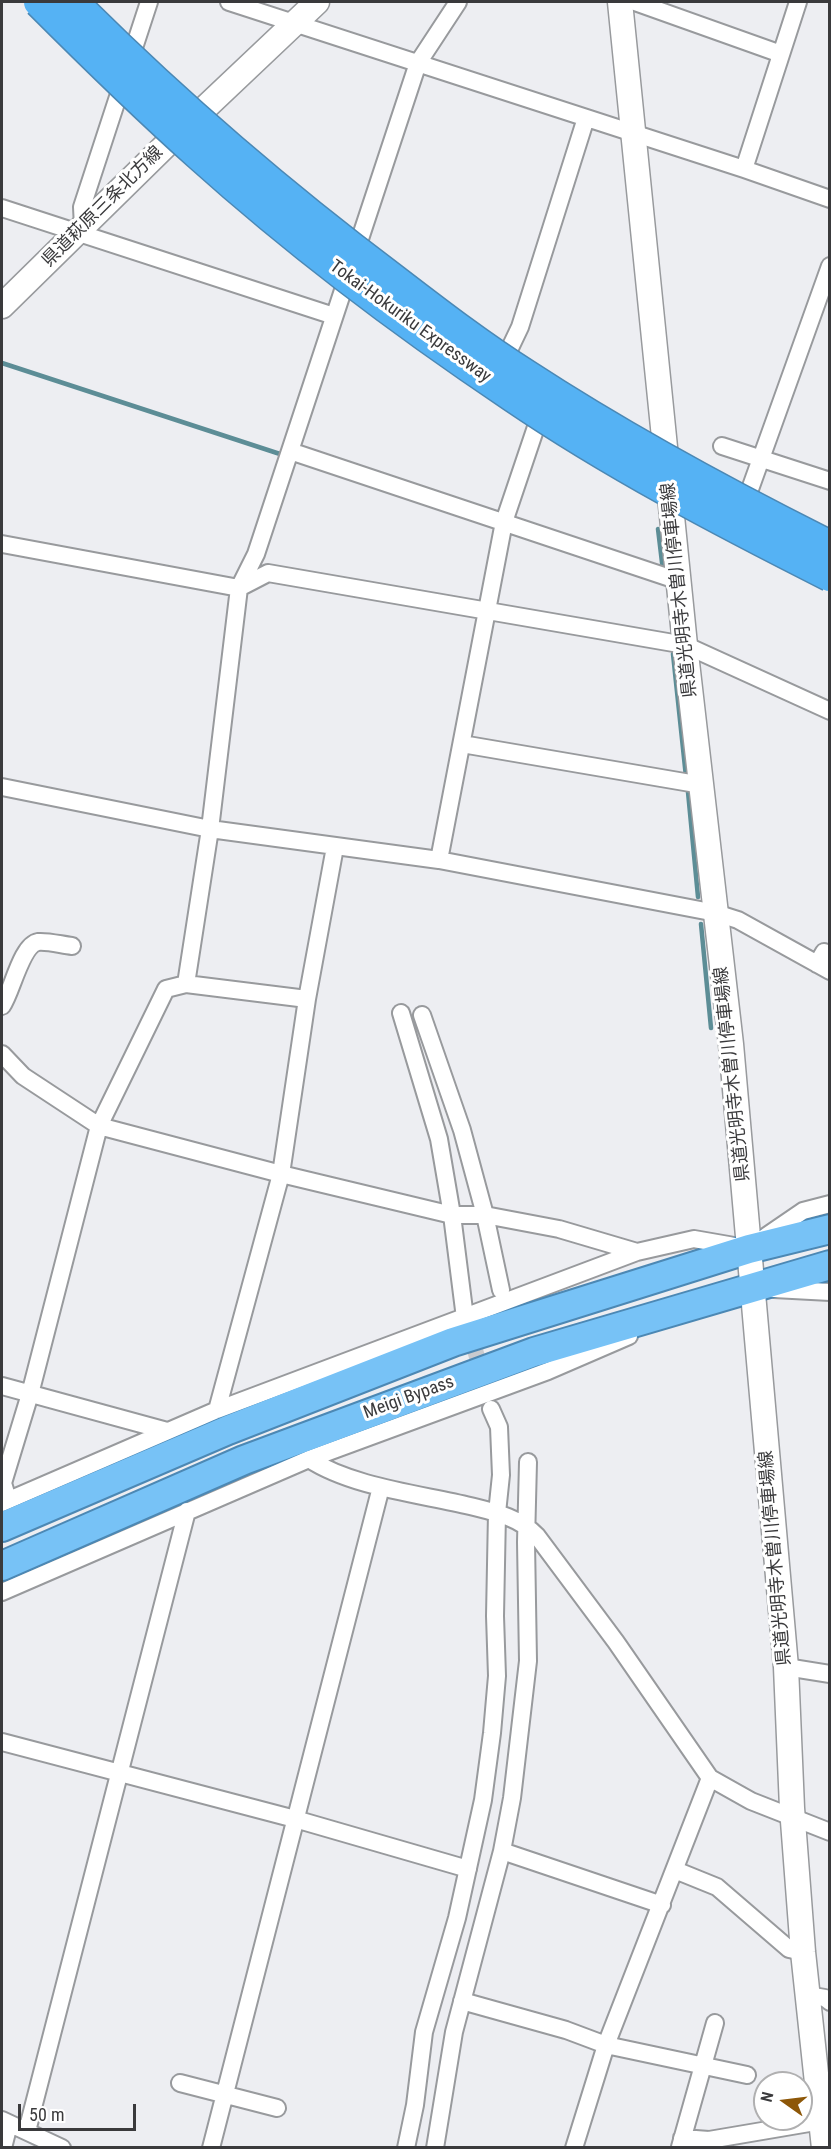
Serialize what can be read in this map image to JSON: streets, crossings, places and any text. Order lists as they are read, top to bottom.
{
  "streets": {
    "highway": ["Tokai-Hokuriku Expressway", "Meigi Bypass"],
    "main road": ["県道萩原三条北方線", "県道光明寺木曽川停車場線"]
  },
  "crossings": [
    ["県道光明寺木曽川停車場線", "Meigi Bypass"]
  ],
  "scale_bar": "50 m",
  "north": "left"
}
